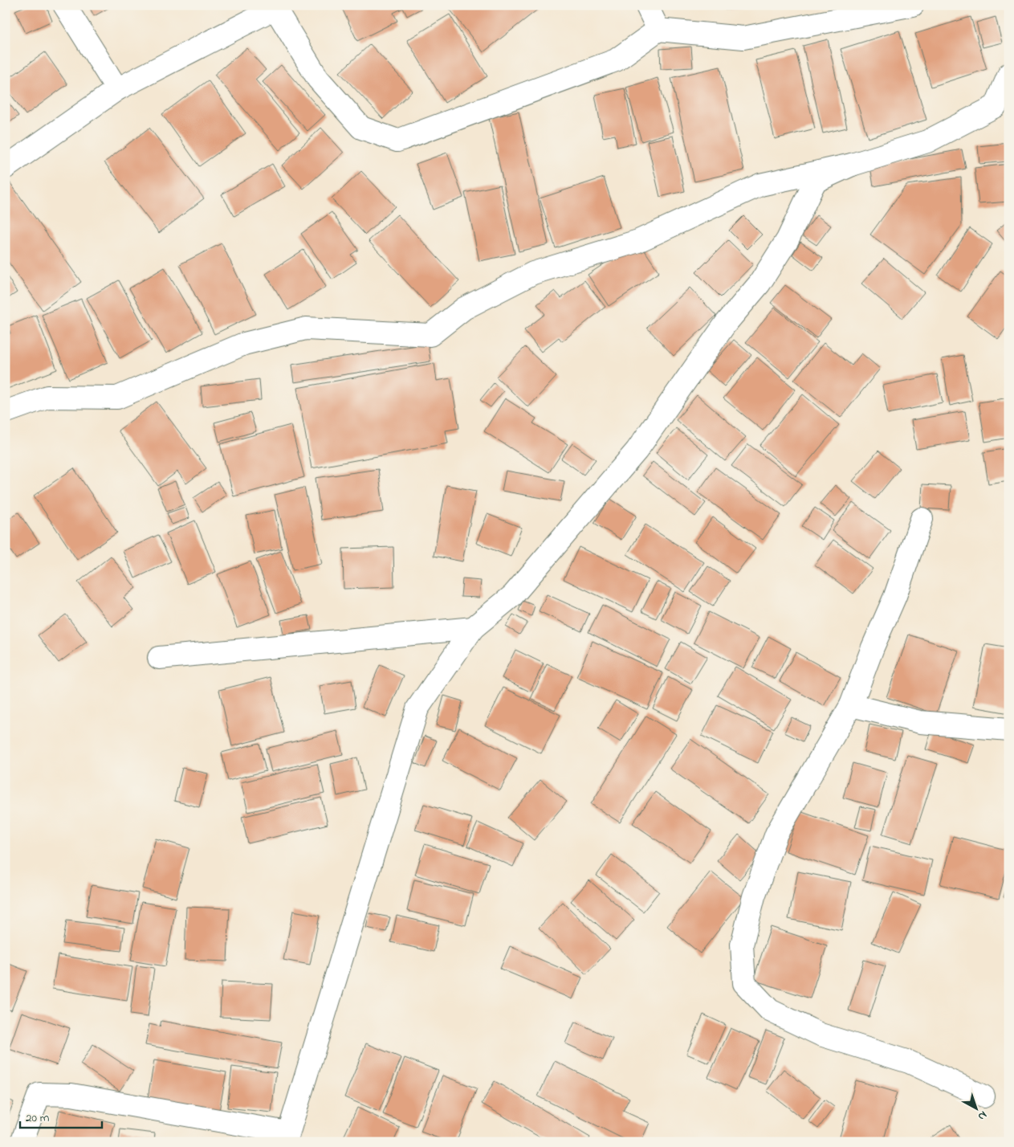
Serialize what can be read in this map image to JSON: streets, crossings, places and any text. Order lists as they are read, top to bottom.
{
  "scale_bar": "20 m",
  "north": "bottom right"
}
